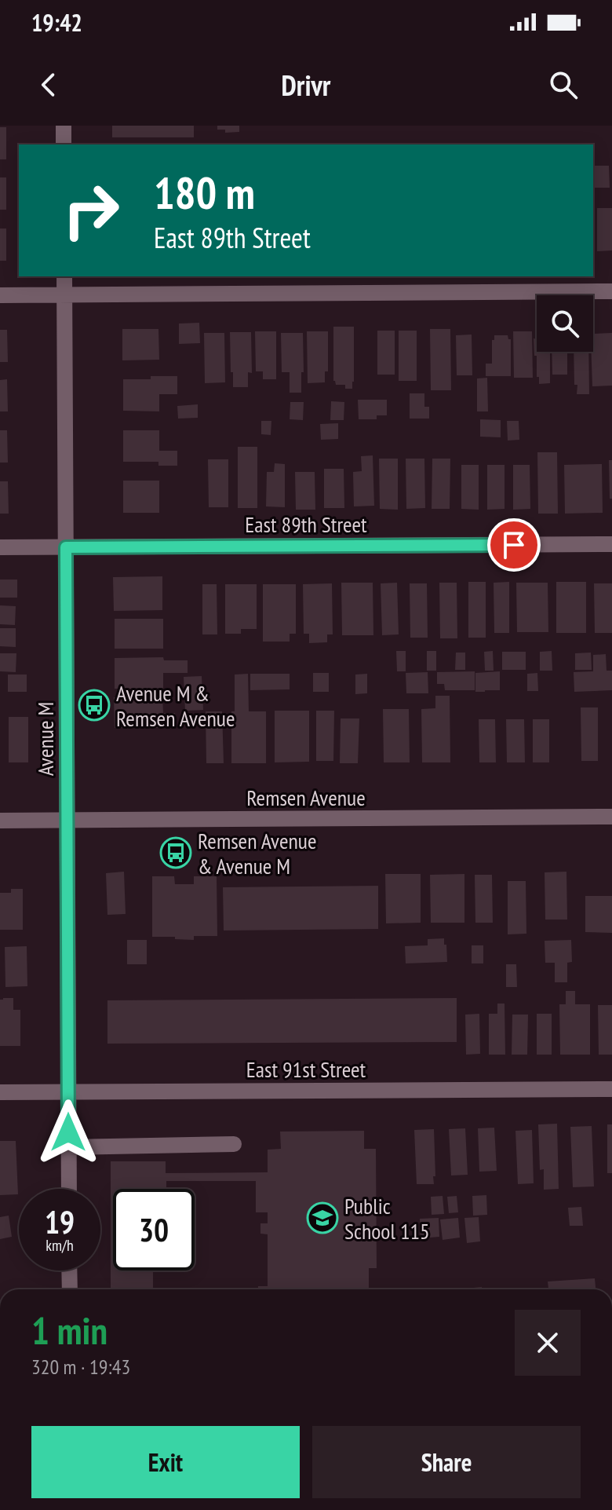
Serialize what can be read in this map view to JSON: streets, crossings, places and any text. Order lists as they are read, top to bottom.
{
  "streets": {
    "street": [
      "East 89th Street",
      "Avenue M",
      "Remsen Avenue",
      "East 91st Street"
    ]
  },
  "crossings": [
    ["East 89th Street", "Avenue M"],
    ["Avenue M", "Remsen Avenue"],
    ["Avenue M", "East 91st Street"]
  ],
  "places": {
    "bus stop": ["Avenue M & Remsen Avenue", "Remsen Avenue & Avenue M"],
    "school or university": ["Public School 115"]
  },
  "page": {
    "status": "19:42",
    "header": "Drivr",
    "turn": ["180 m", "East 89th Street"],
    "speed": "19 km/h",
    "limit": "30",
    "heading": ["1 min", "320 m · 19:43"],
    "buttons": ["Exit", "Share"]
  }
}
